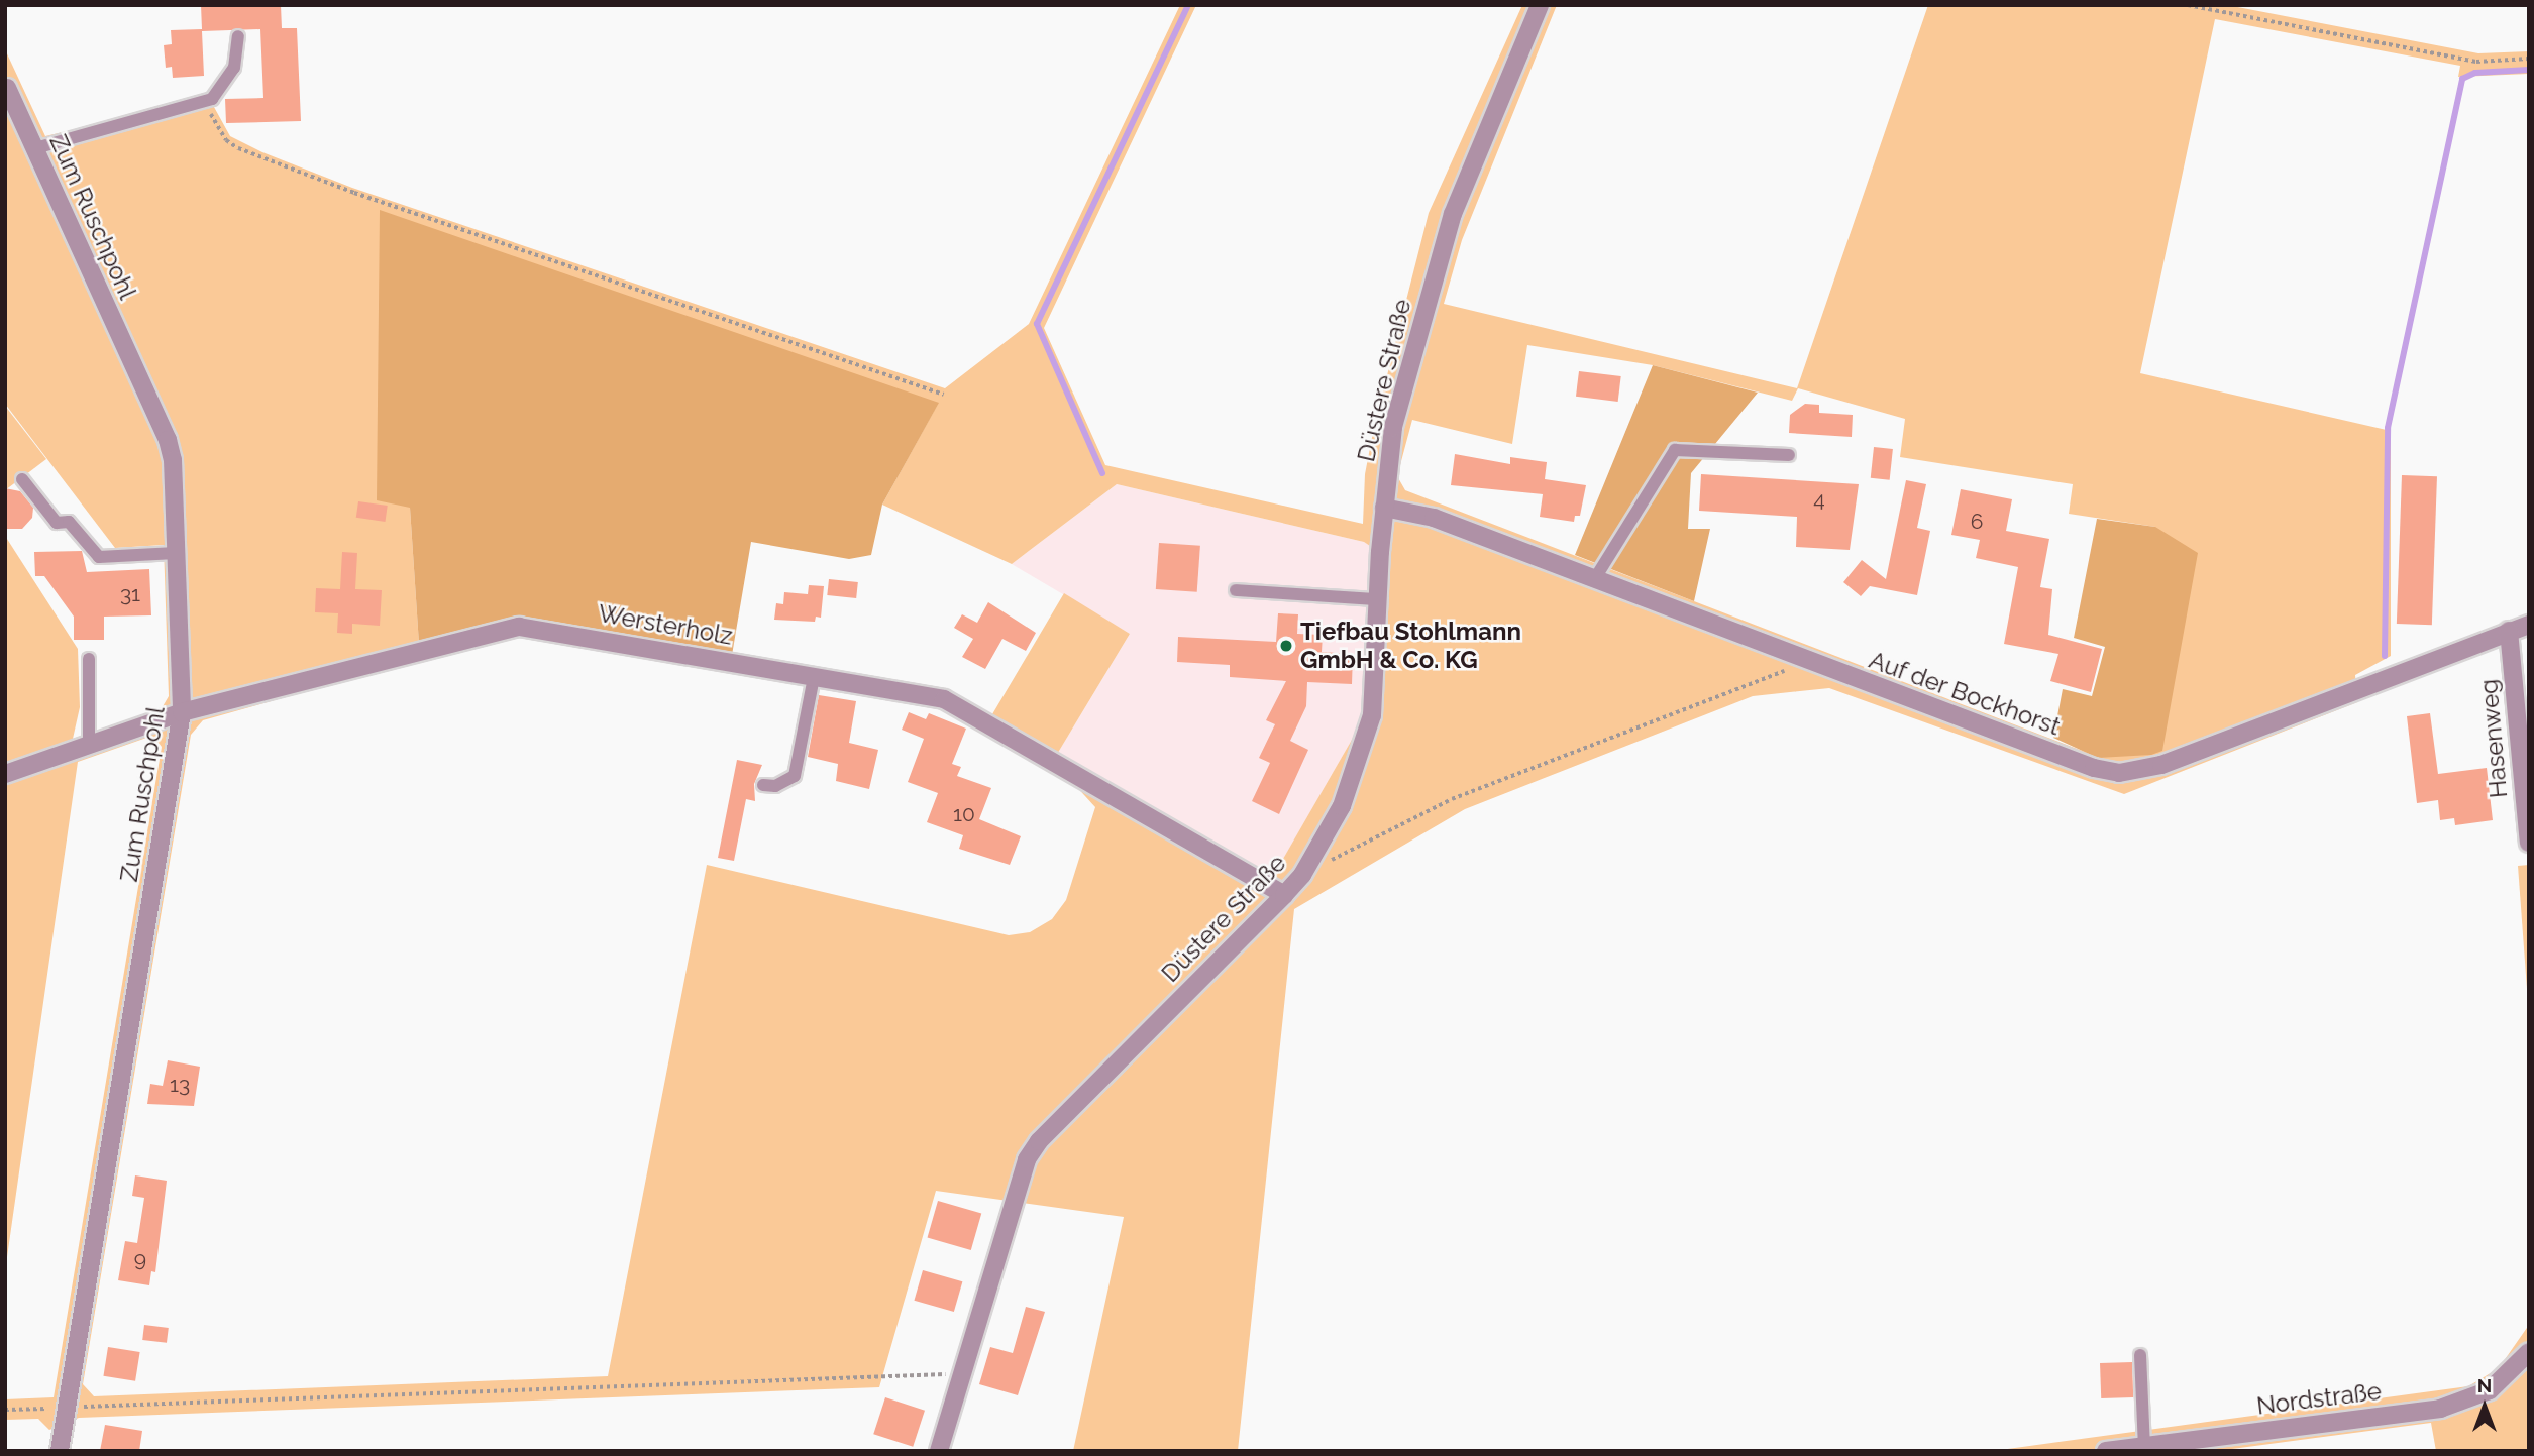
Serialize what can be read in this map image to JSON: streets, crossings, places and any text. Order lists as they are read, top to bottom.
{
  "streets": {
    "street": [
      "Zum Ruschpohl",
      "Düstere Straße",
      "Wersterholz",
      "Auf der Bockhorst",
      "Hasenweg",
      "Nordstraße"
    ]
  },
  "crossings": [
    ["Zum Ruschpohl", "Wersterholz"],
    ["Düstere Straße", "Wersterholz"],
    ["Düstere Straße", "Auf der Bockhorst"],
    ["Auf der Bockhorst", "Hasenweg"]
  ],
  "places": ["Tiefbau Stohlmann GmbH & Co. KG"],
  "house_numbers": [
    "4",
    "6",
    "31",
    "10",
    "13",
    "9"
  ],
  "north": "top"
}
